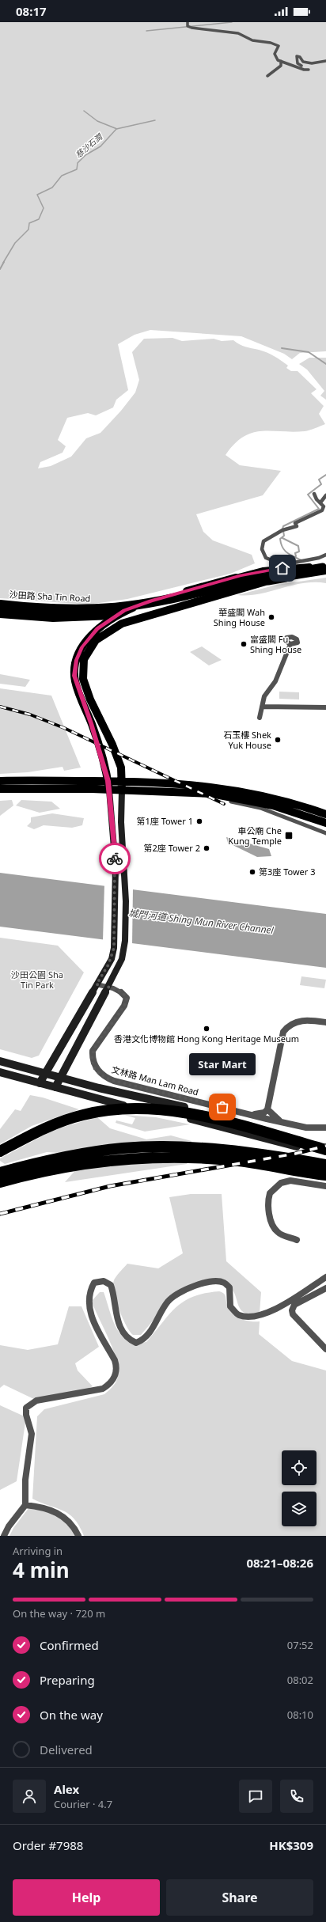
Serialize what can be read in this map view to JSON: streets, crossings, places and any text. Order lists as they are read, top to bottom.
{
  "streets": {
    "highway": ["沙田路 Sha Tin Road"],
    "street": ["文林路 Man Lam Road"]
  },
  "water": ["慈沙石澗", "城門河道 Shing Mun River Channel"],
  "parks": ["沙田公園 Sha Tin Park"],
  "places": {
    "other": [
      "華盛閣 Wah Shing House",
      "富盛閣 Fu Shing House",
      "石玉樓 Shek Yuk House",
      "第1座 Tower 1",
      "第2座 Tower 2",
      "第3座 Tower 3",
      "香港文化博物館 Hong Kong Heritage Museum",
      "Star Mart"
    ],
    "transit": ["車公廟 Che Kung Temple"]
  },
  "page": {
    "status": "08:17",
    "bubble": "Star Mart",
    "heading": ["4 min", "Arriving in", "08:21–08:26"],
    "panel": [
      "Alex",
      "Courier · 4.7",
      "Order #7988",
      "HK$309"
    ],
    "bar": "On the way · 720 m",
    "list": [
      ["Confirmed", "07:52"],
      ["Preparing", "08:02"],
      ["On the way", "08:10"],
      "Delivered"
    ],
    "buttons": ["Help", "Share"]
  }
}
